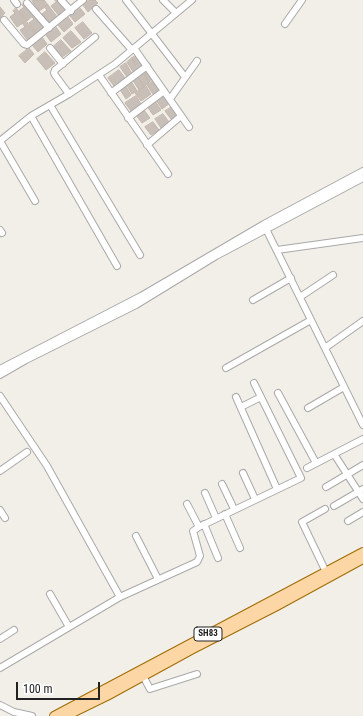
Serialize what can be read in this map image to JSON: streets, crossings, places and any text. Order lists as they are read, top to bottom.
{
  "streets": {
    "main road": ["SH83"]
  },
  "scale_bar": "100 m"
}
